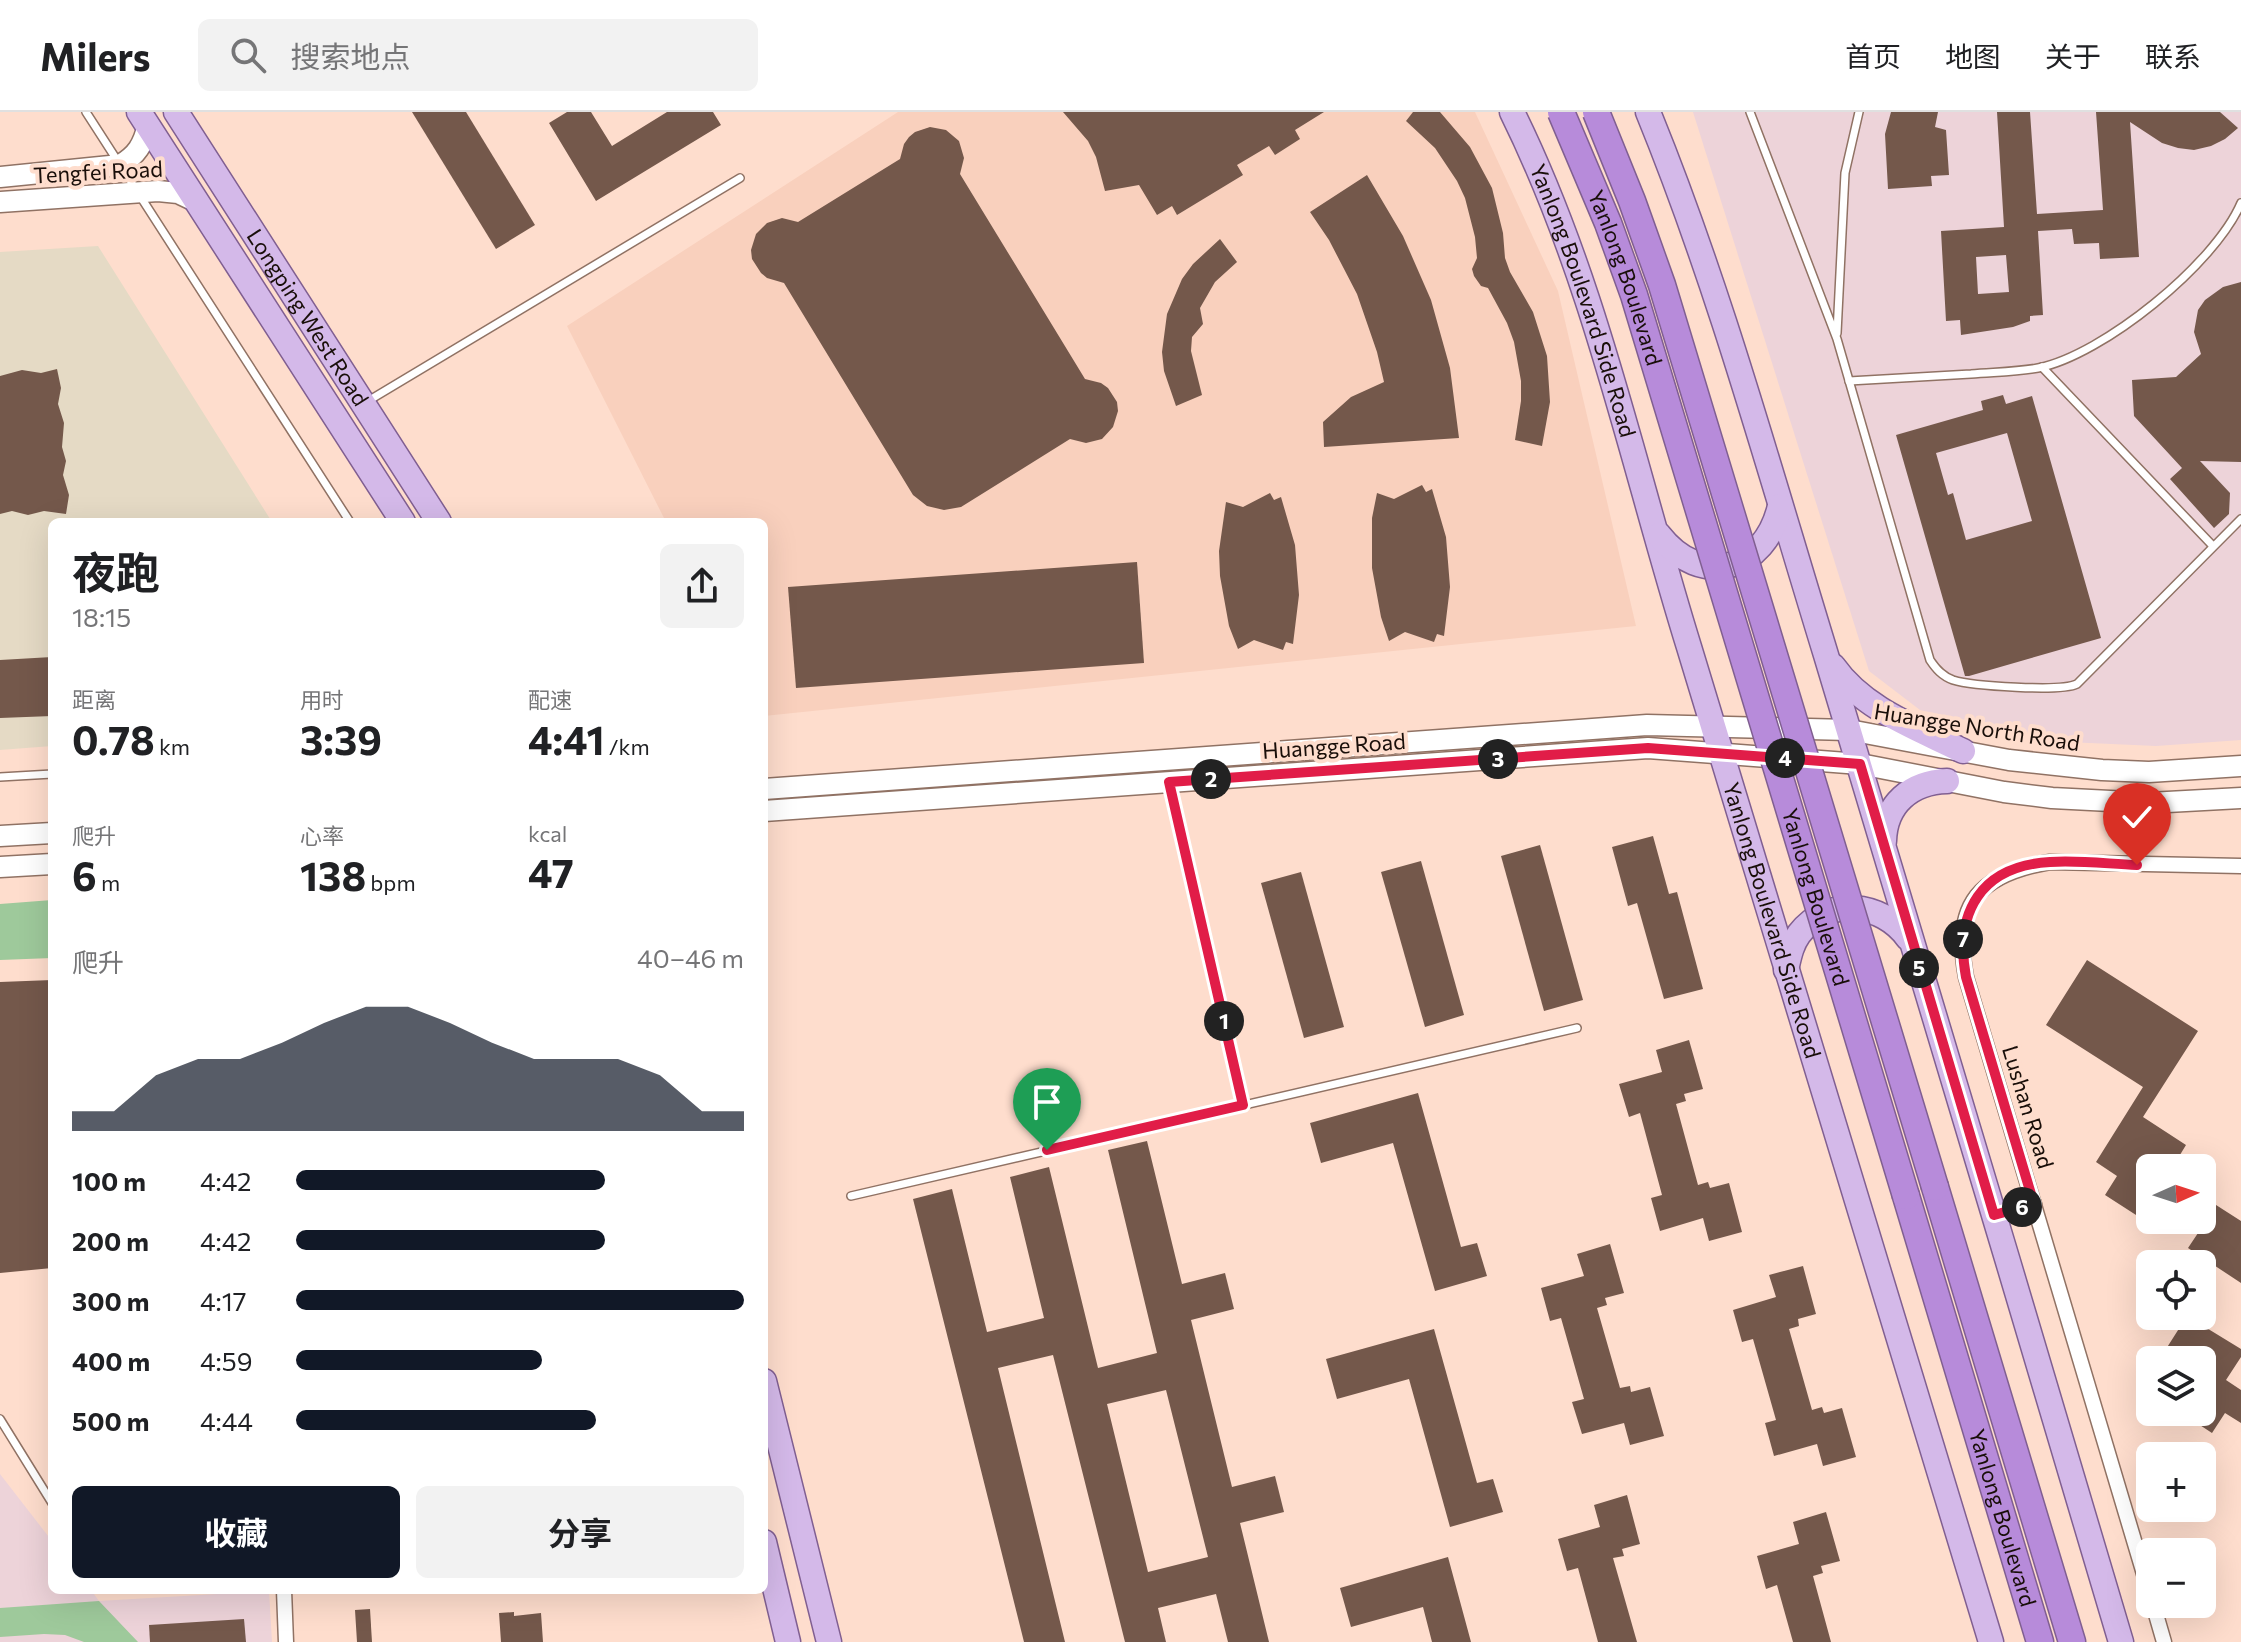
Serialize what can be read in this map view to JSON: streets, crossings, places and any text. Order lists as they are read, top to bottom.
{
  "streets": {
    "highway": ["Yanlong Boulevard"],
    "main road": [
      "Tengfei Road",
      "Yanlong Boulevard Side Road",
      "Longping West Road",
      "Huangge North Road",
      "Huangge Road"
    ],
    "street": ["Lushan Road"]
  },
  "crossings": [
    ["Tengfei Road", "Longping West Road"],
    ["Yanlong Boulevard Side Road", "Huangge Road"],
    ["Huangge North Road", "Huangge Road"]
  ],
  "north": "right",
  "page": {
    "header": "Milers",
    "search": "搜索地点",
    "nav": [
      "首页",
      "地图",
      "关于",
      "联系"
    ],
    "heading": ["夜跑", "18:15"],
    "stats": [
      ["距离", "0.78 km"],
      ["用时", "3:39"],
      ["配速", "4:41 /km"],
      ["爬升", "6 m"],
      ["心率", "138 bpm"],
      ["kcal", "47"]
    ],
    "pins": [
      "4",
      "3",
      "2",
      "7",
      "5",
      "1",
      "6"
    ],
    "chart": ["爬升", "40–46 m"],
    "list": [
      {
        "name": "100 m",
        "note": "4:42"
      },
      {
        "name": "200 m",
        "note": "4:42"
      },
      {
        "name": "300 m",
        "note": "4:17"
      },
      {
        "name": "400 m",
        "note": "4:59"
      },
      {
        "name": "500 m",
        "note": "4:44"
      }
    ],
    "map_buttons": ["+", "−"],
    "buttons": ["收藏", "分享"]
  }
}
